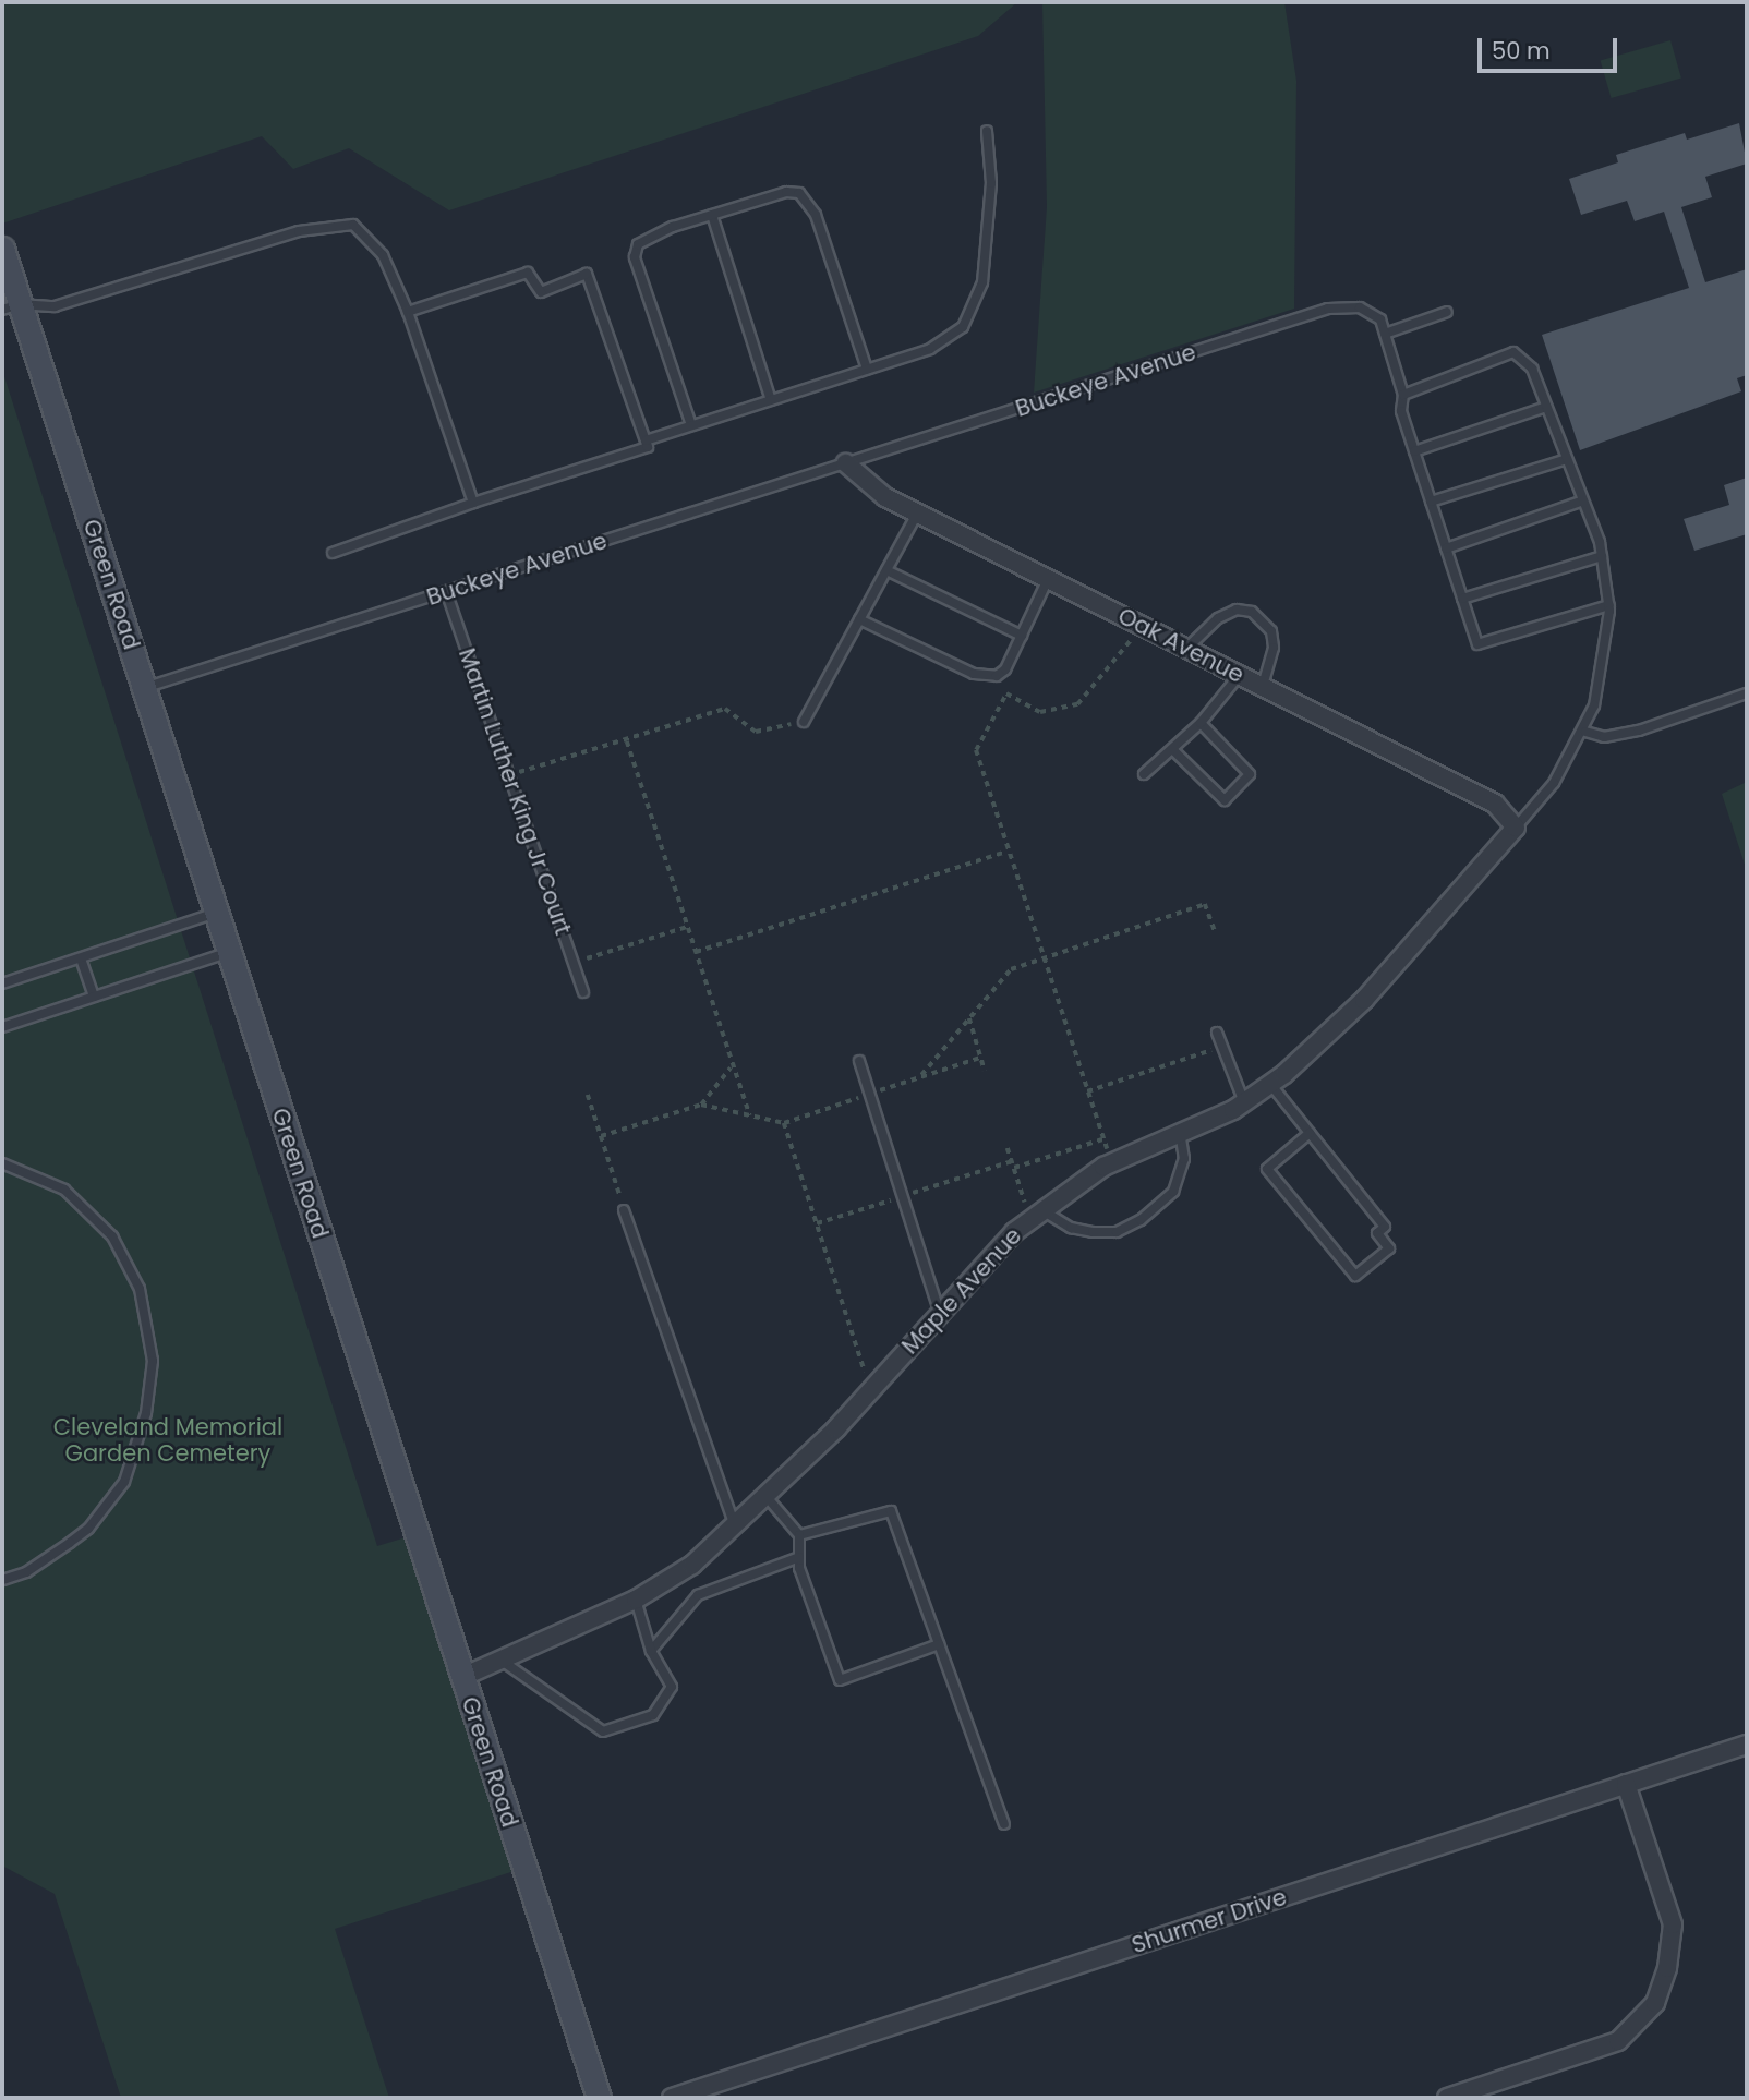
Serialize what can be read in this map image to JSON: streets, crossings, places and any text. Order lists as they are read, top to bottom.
{
  "streets": {
    "main road": ["Green Road"],
    "street": ["Oak Avenue", "Maple Avenue", "Shurmer Drive"],
    "lane": ["Buckeye Avenue", "Martin Luther King Jr Court"]
  },
  "crossings": [
    ["Buckeye Avenue", "Green Road"],
    ["Buckeye Avenue", "Oak Avenue"],
    ["Buckeye Avenue", "Martin Luther King Jr Court"],
    ["Green Road", "Maple Avenue"],
    ["Oak Avenue", "Maple Avenue"]
  ],
  "parks": ["Cleveland Memorial Garden Cemetery"],
  "scale_bar": "50 m"
}
